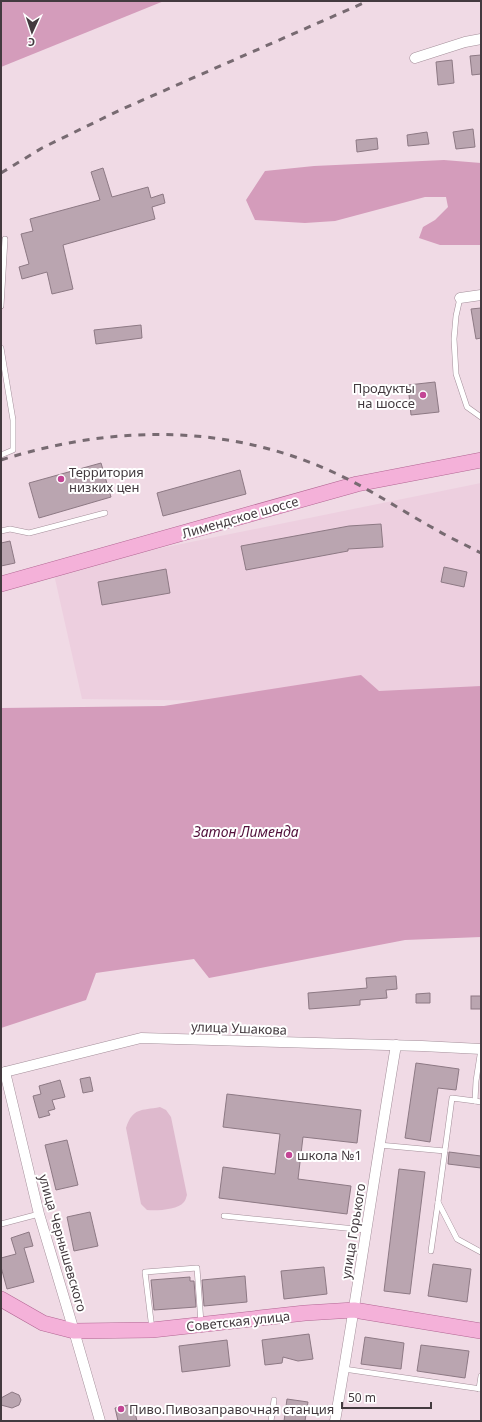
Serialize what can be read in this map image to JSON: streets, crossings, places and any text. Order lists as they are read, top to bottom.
{
  "streets": {
    "main road": ["Лимендское шоссе", "Советская улица"],
    "street": ["улица Ушакова", "улица Горького", "улица Чернышевского"]
  },
  "crossings": [
    ["улица Ушакова", "улица Горького"],
    ["улица Ушакова", "улица Чернышевского"],
    ["улица Горького", "Советская улица"],
    ["улица Чернышевского", "Советская улица"]
  ],
  "water": ["Затон Лименда"],
  "places": [
    "Продукты на шоссе",
    "Территория низких цен",
    "школа №1",
    "Пиво.Пивозаправочная станция"
  ],
  "scale_bar": "50 m",
  "north": "bottom"
}
